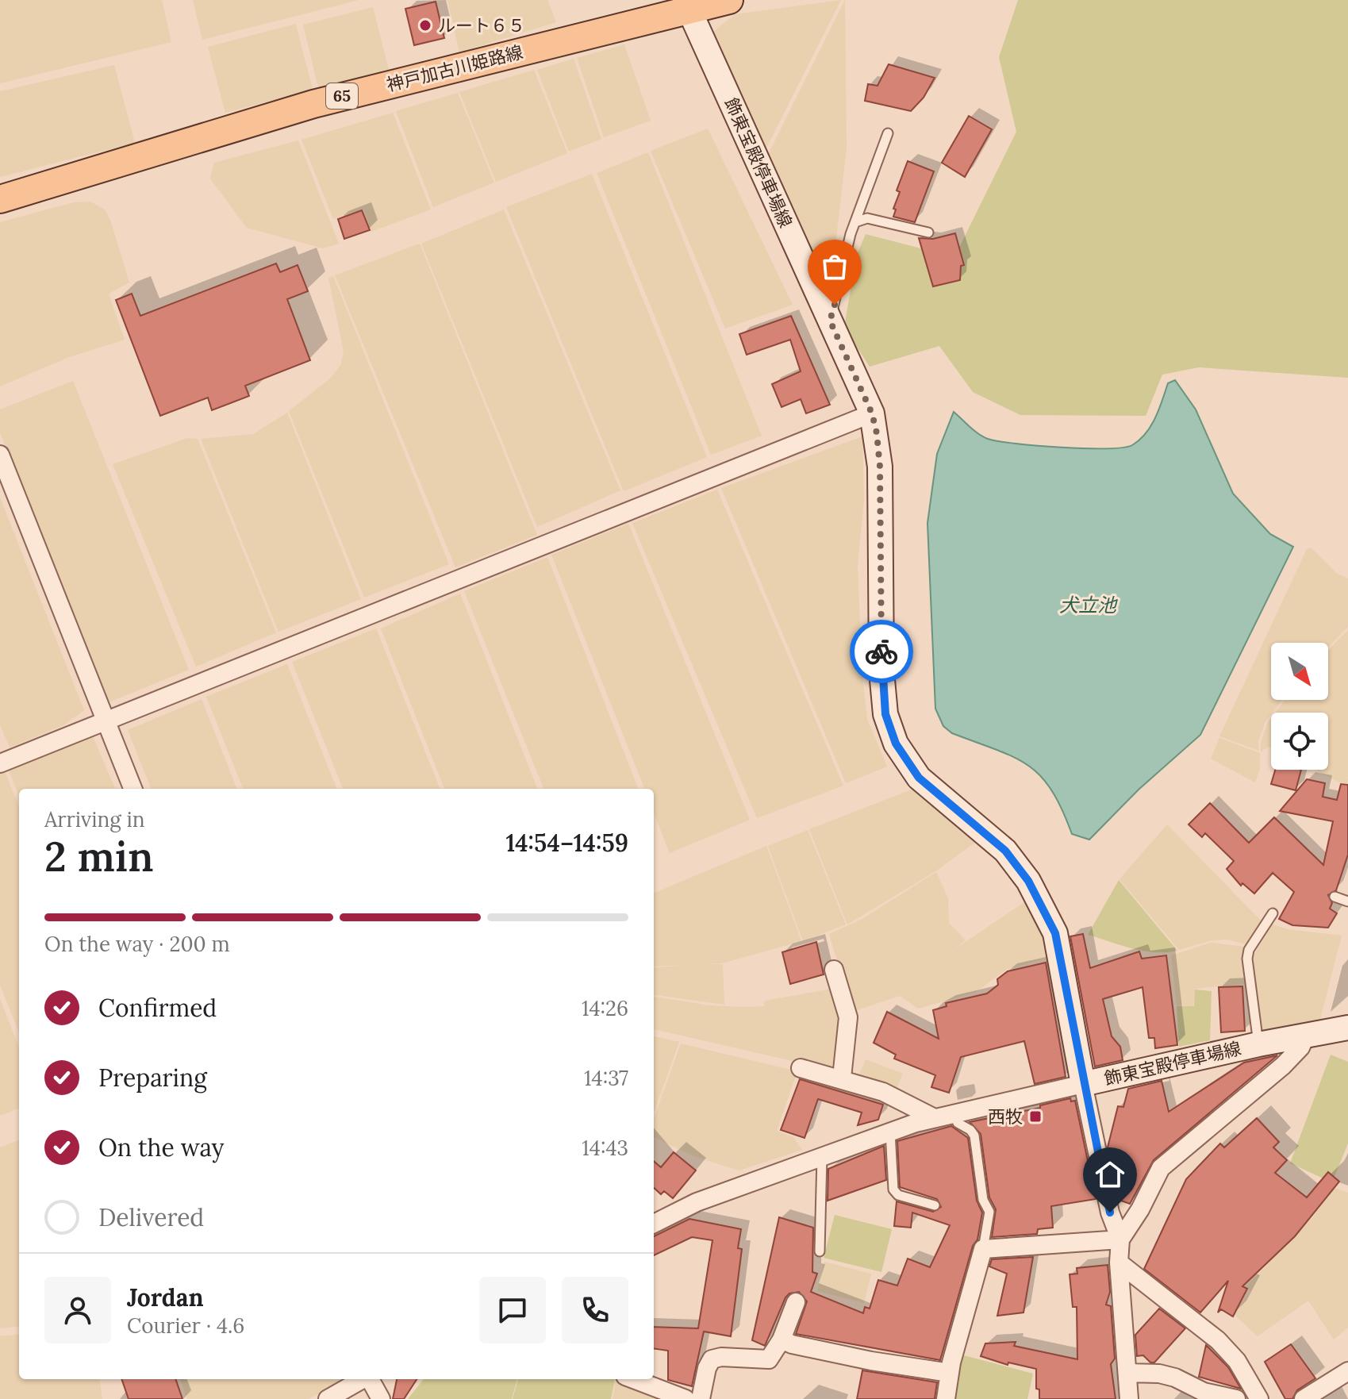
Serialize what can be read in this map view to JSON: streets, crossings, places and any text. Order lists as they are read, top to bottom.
{
  "streets": {
    "main road": ["神戸加古川姫路線", "65", "飾東宝殿停車場線"]
  },
  "crossings": [
    ["神戸加古川姫路線", "飾東宝殿停車場線"]
  ],
  "water": ["犬立池"],
  "places": {
    "other": ["ルート６５"],
    "transit": ["西牧"]
  },
  "north": "bottom right",
  "page": {
    "heading": ["2 min", "Arriving in", "14:54–14:59"],
    "panel": ["Jordan", "Courier · 4.6"],
    "bar": "On the way · 200 m",
    "list": [
      ["Confirmed", "14:26"],
      ["Preparing", "14:37"],
      ["On the way", "14:43"],
      "Delivered"
    ]
  }
}
